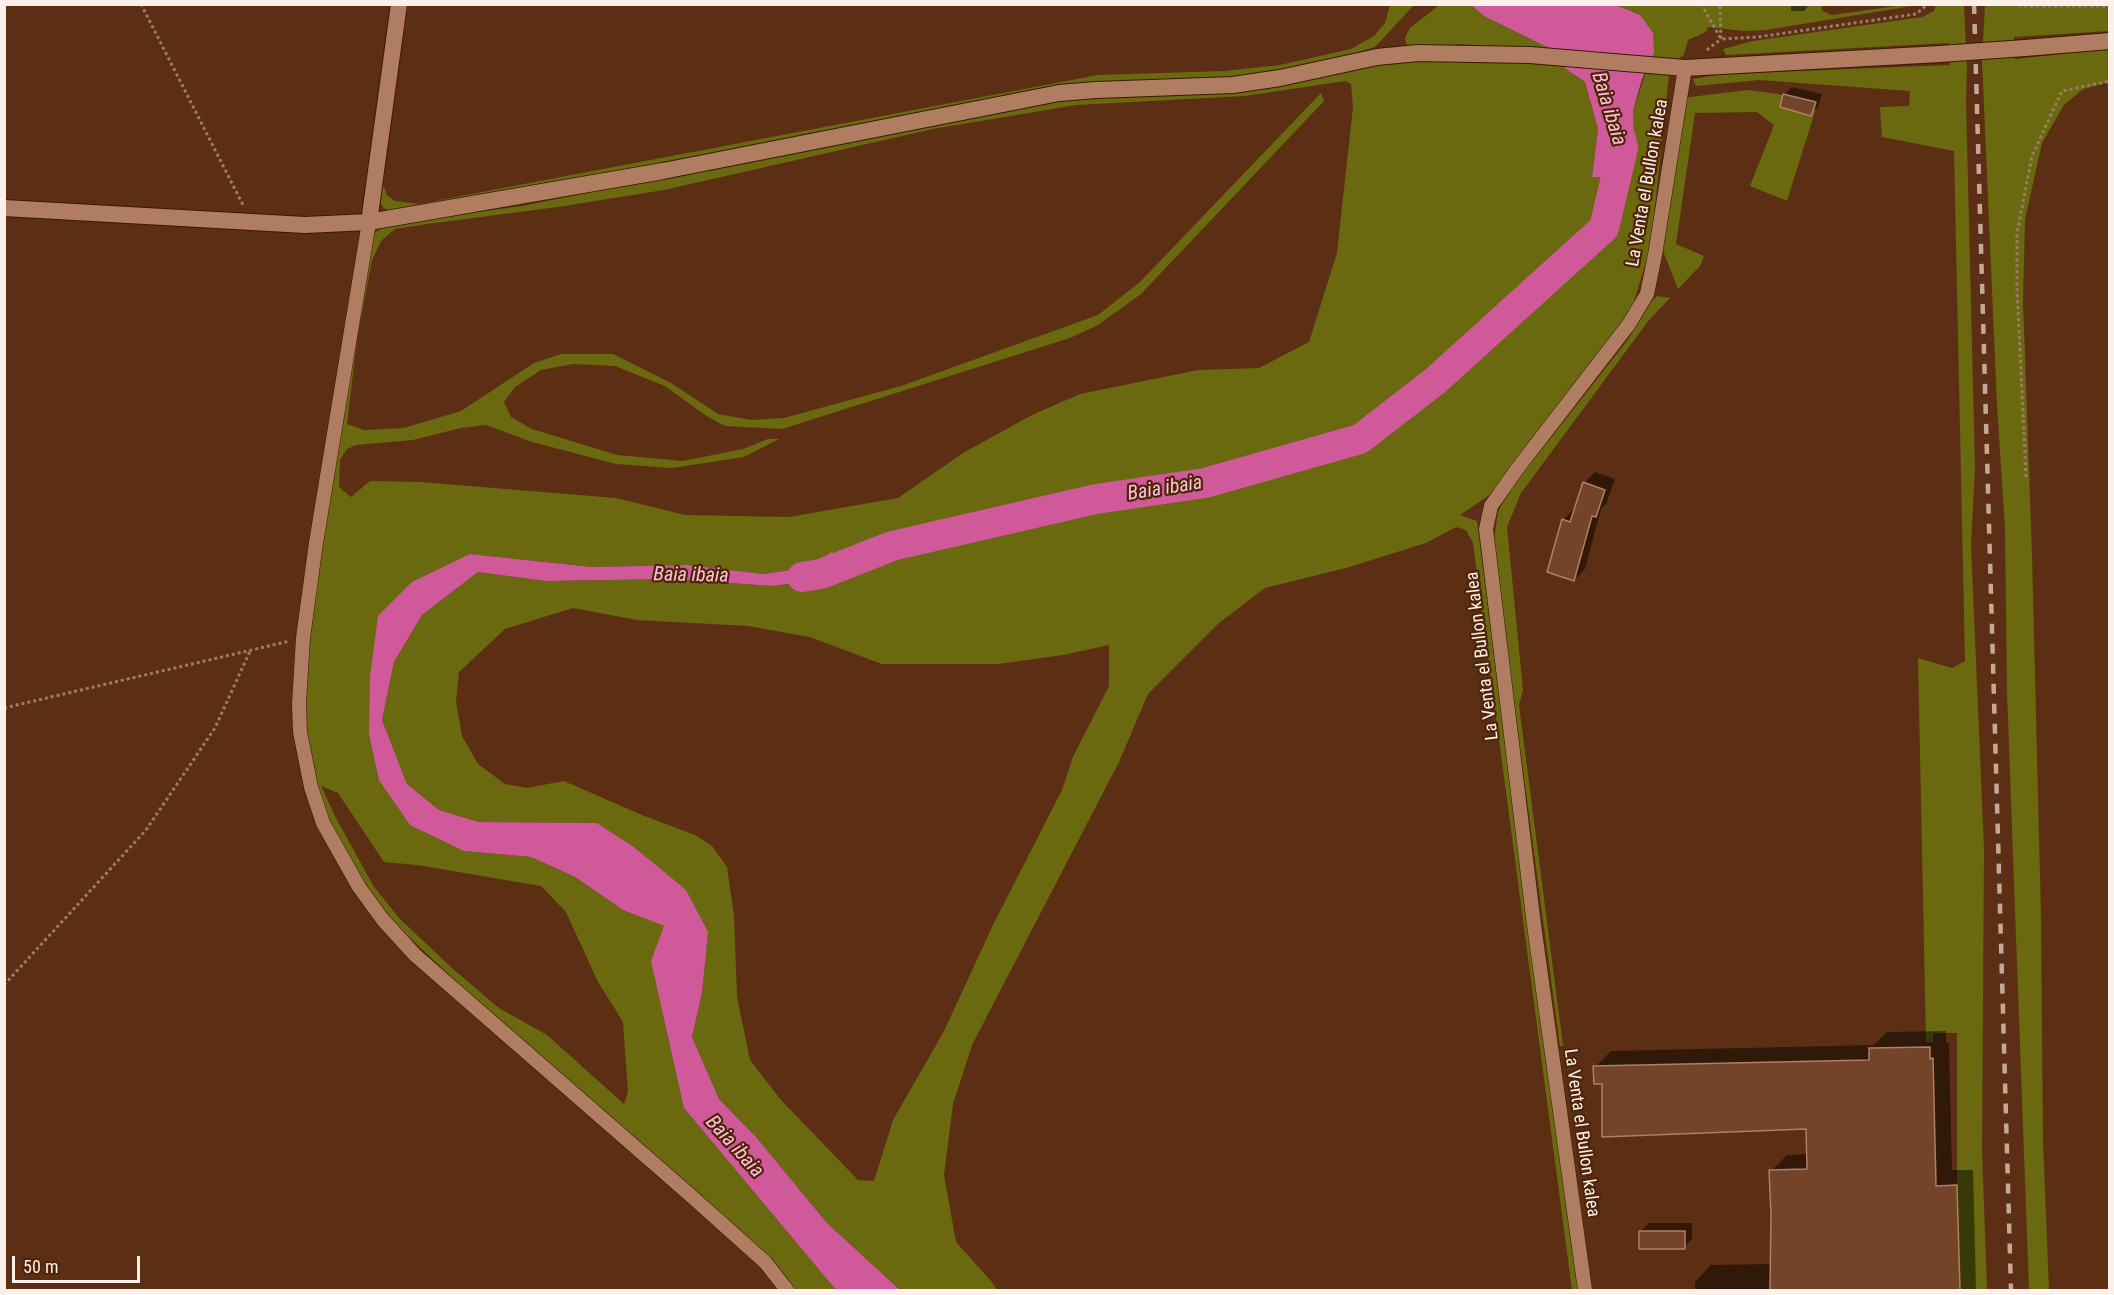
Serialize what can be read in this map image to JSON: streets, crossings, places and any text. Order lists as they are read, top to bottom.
{
  "streets": {
    "street": ["La Venta el Bullon kalea"]
  },
  "water": ["Baia ibaia"],
  "scale_bar": "50 m"
}
